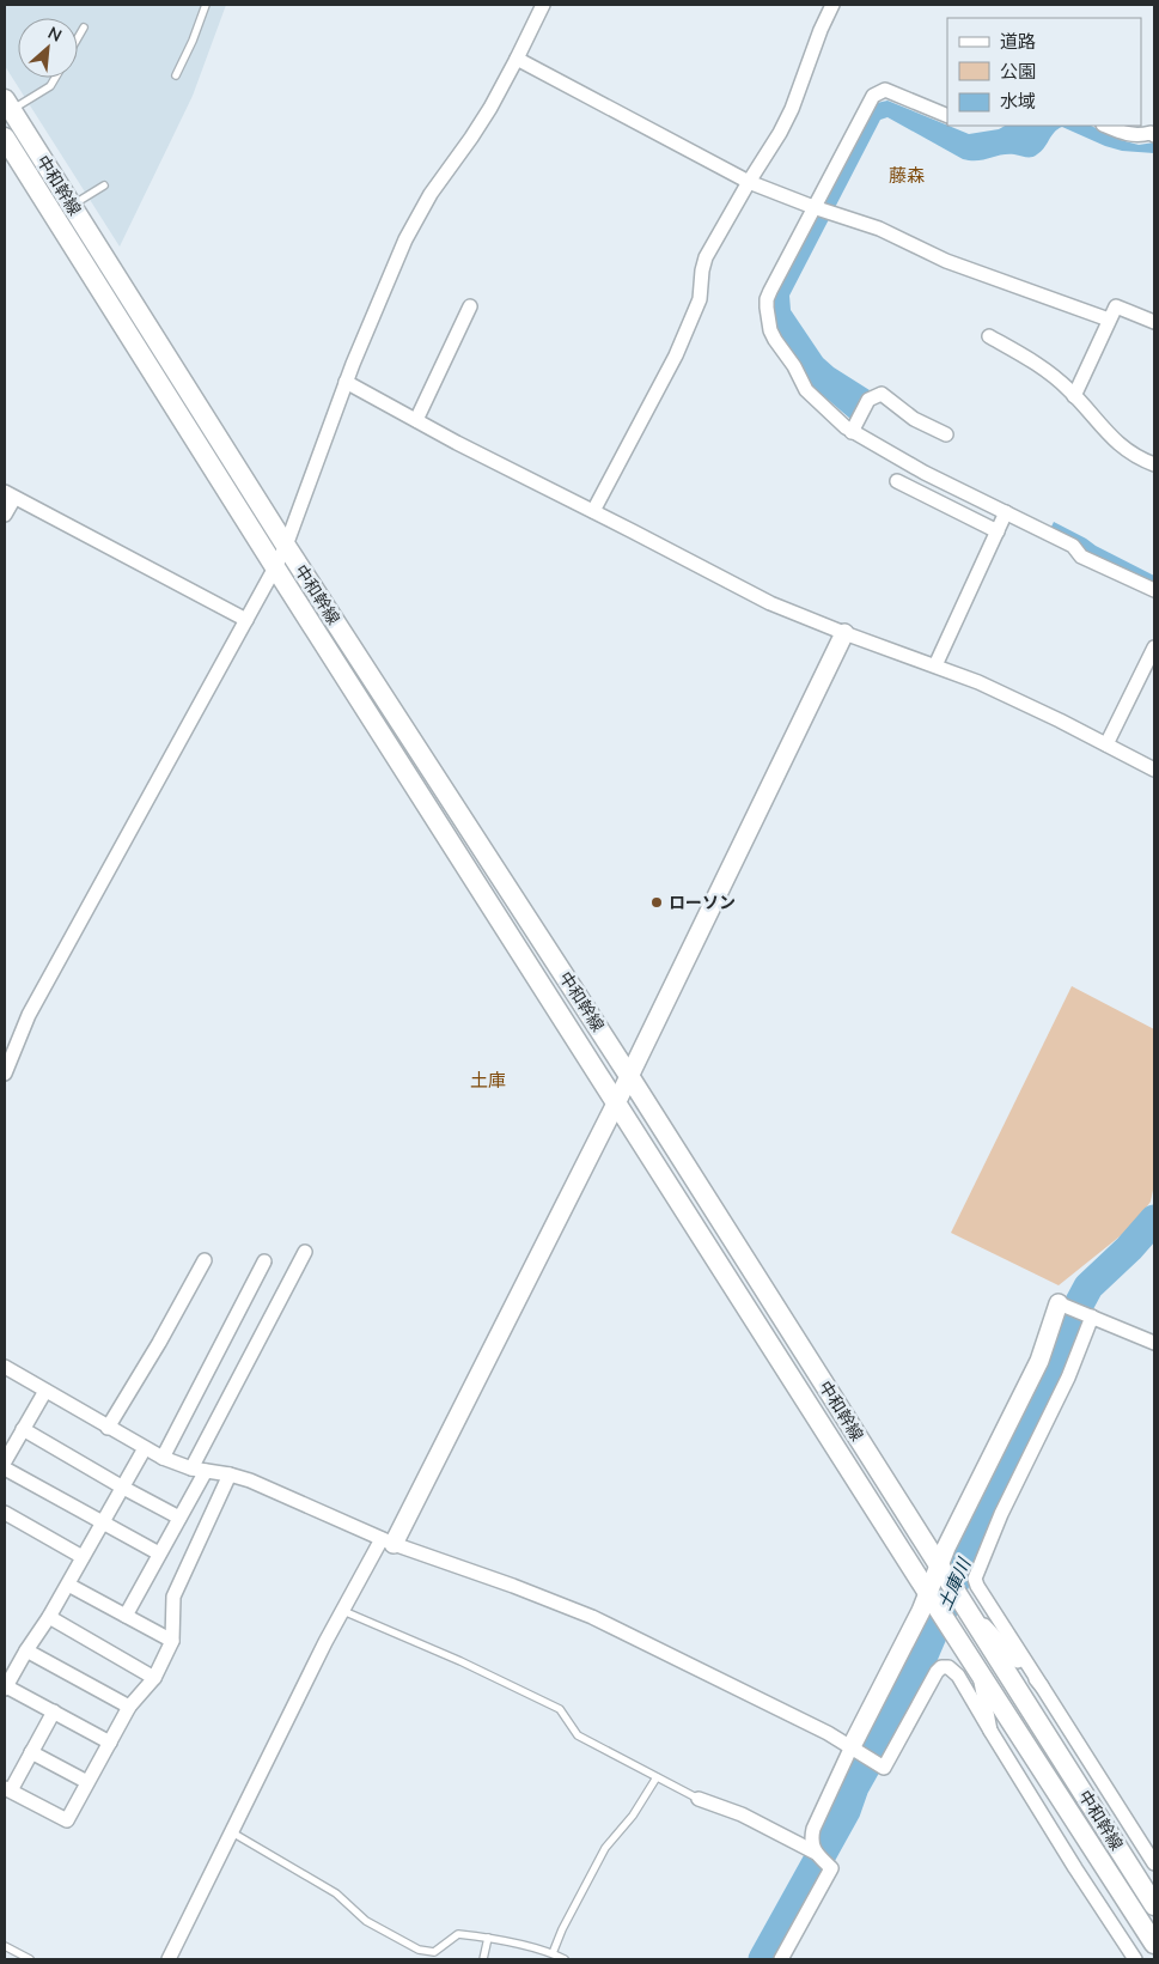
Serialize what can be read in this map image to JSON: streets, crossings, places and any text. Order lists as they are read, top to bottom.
{
  "streets": {
    "main road": ["中和幹線"]
  },
  "districts": ["藤森", "土庫"],
  "water": ["土庫川"],
  "places": ["ローソン"],
  "legend": ["道路", "公園", "水域"],
  "north": "top right"
}
